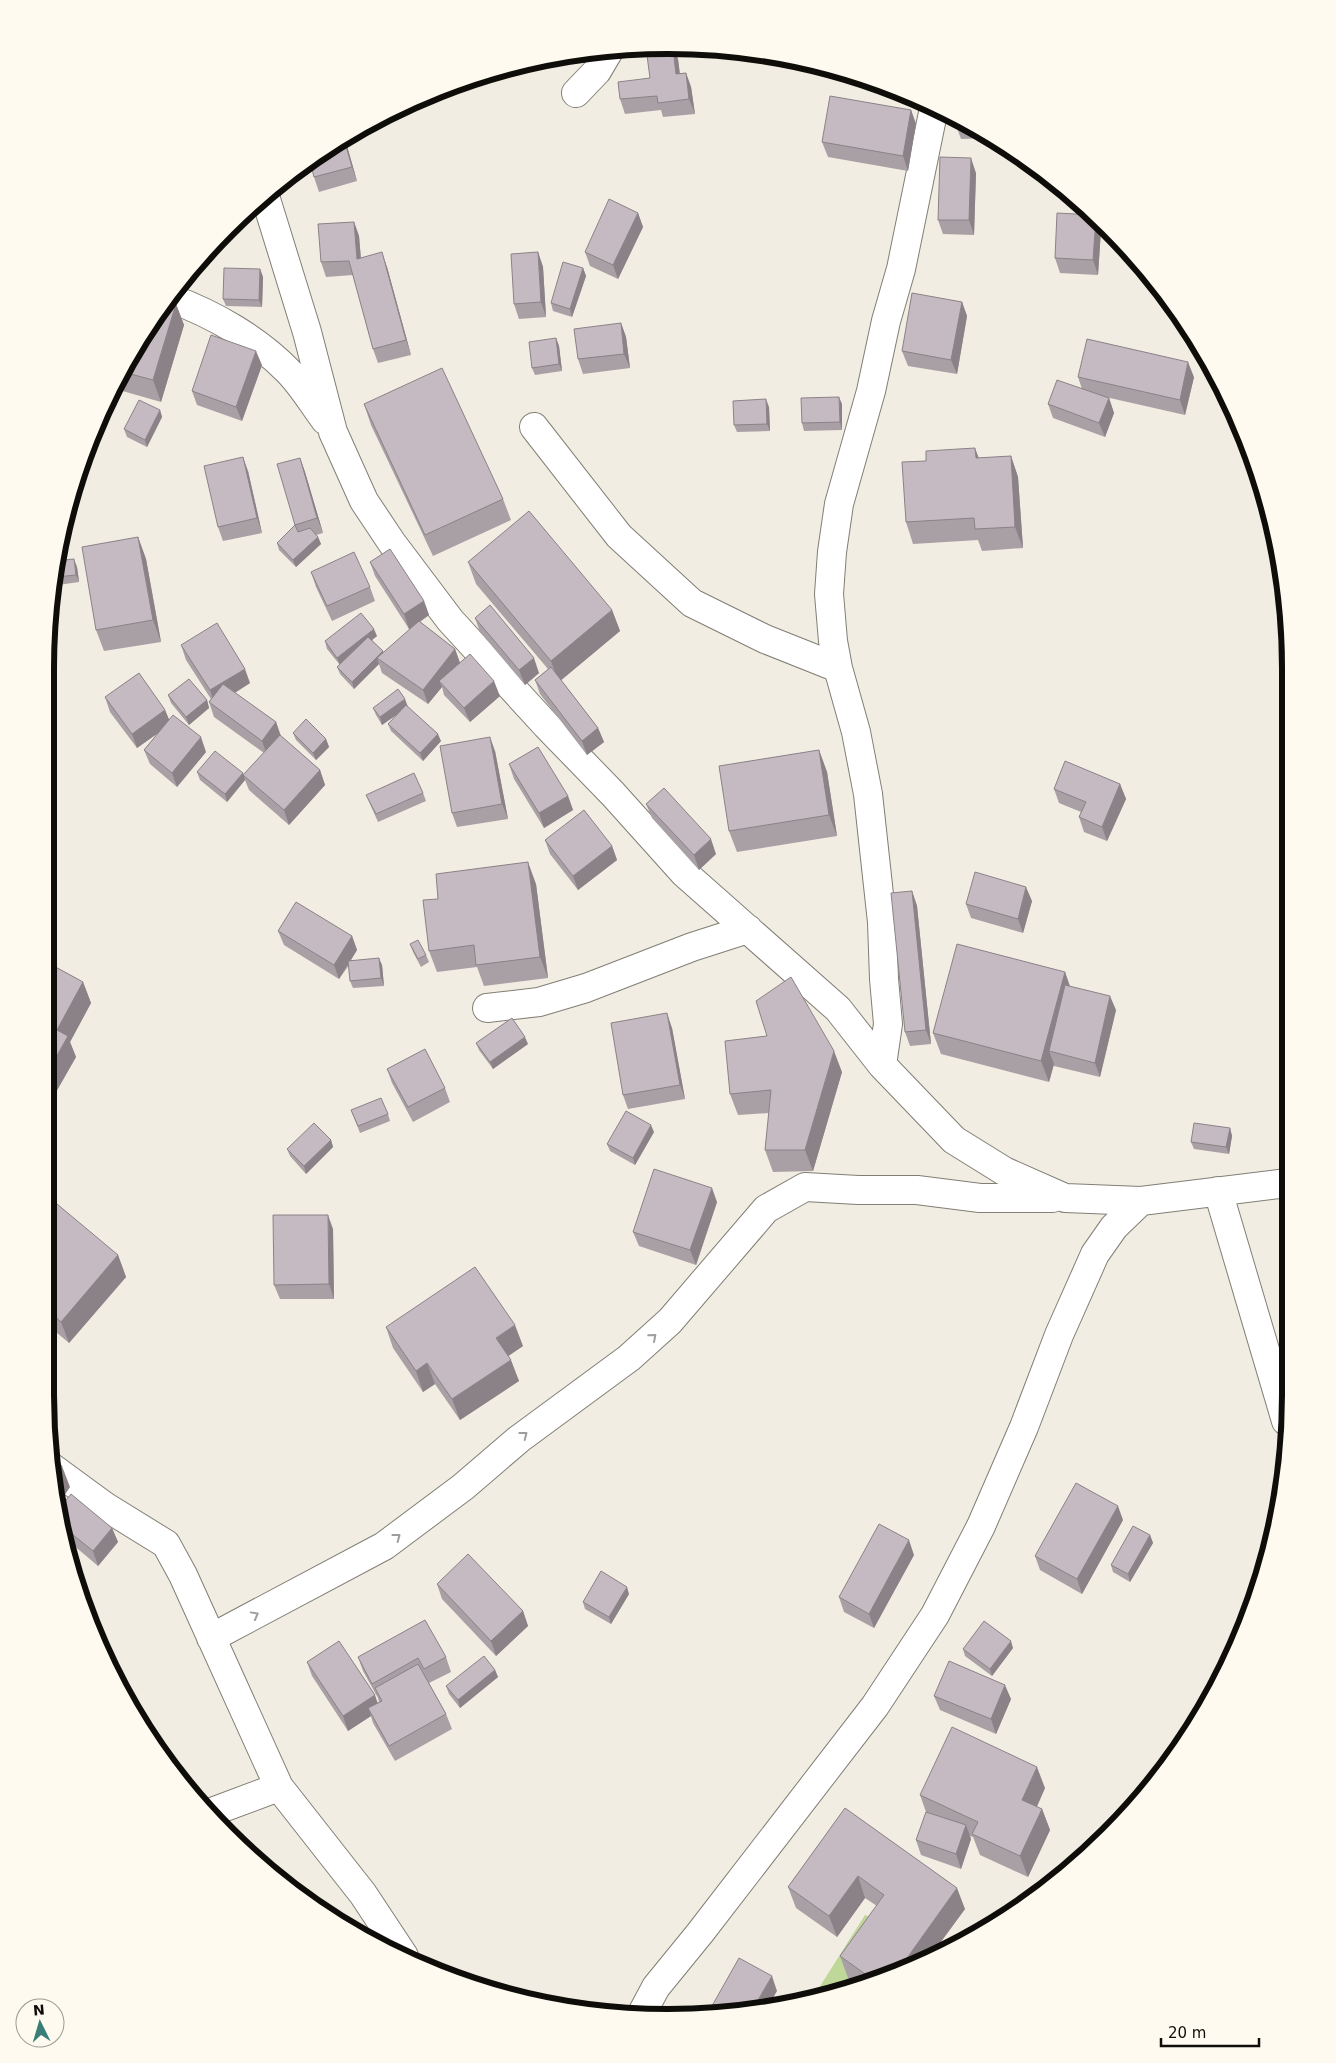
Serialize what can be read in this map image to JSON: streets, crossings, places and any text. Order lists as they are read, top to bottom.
{
  "scale_bar": "20 m",
  "north": "top"
}
